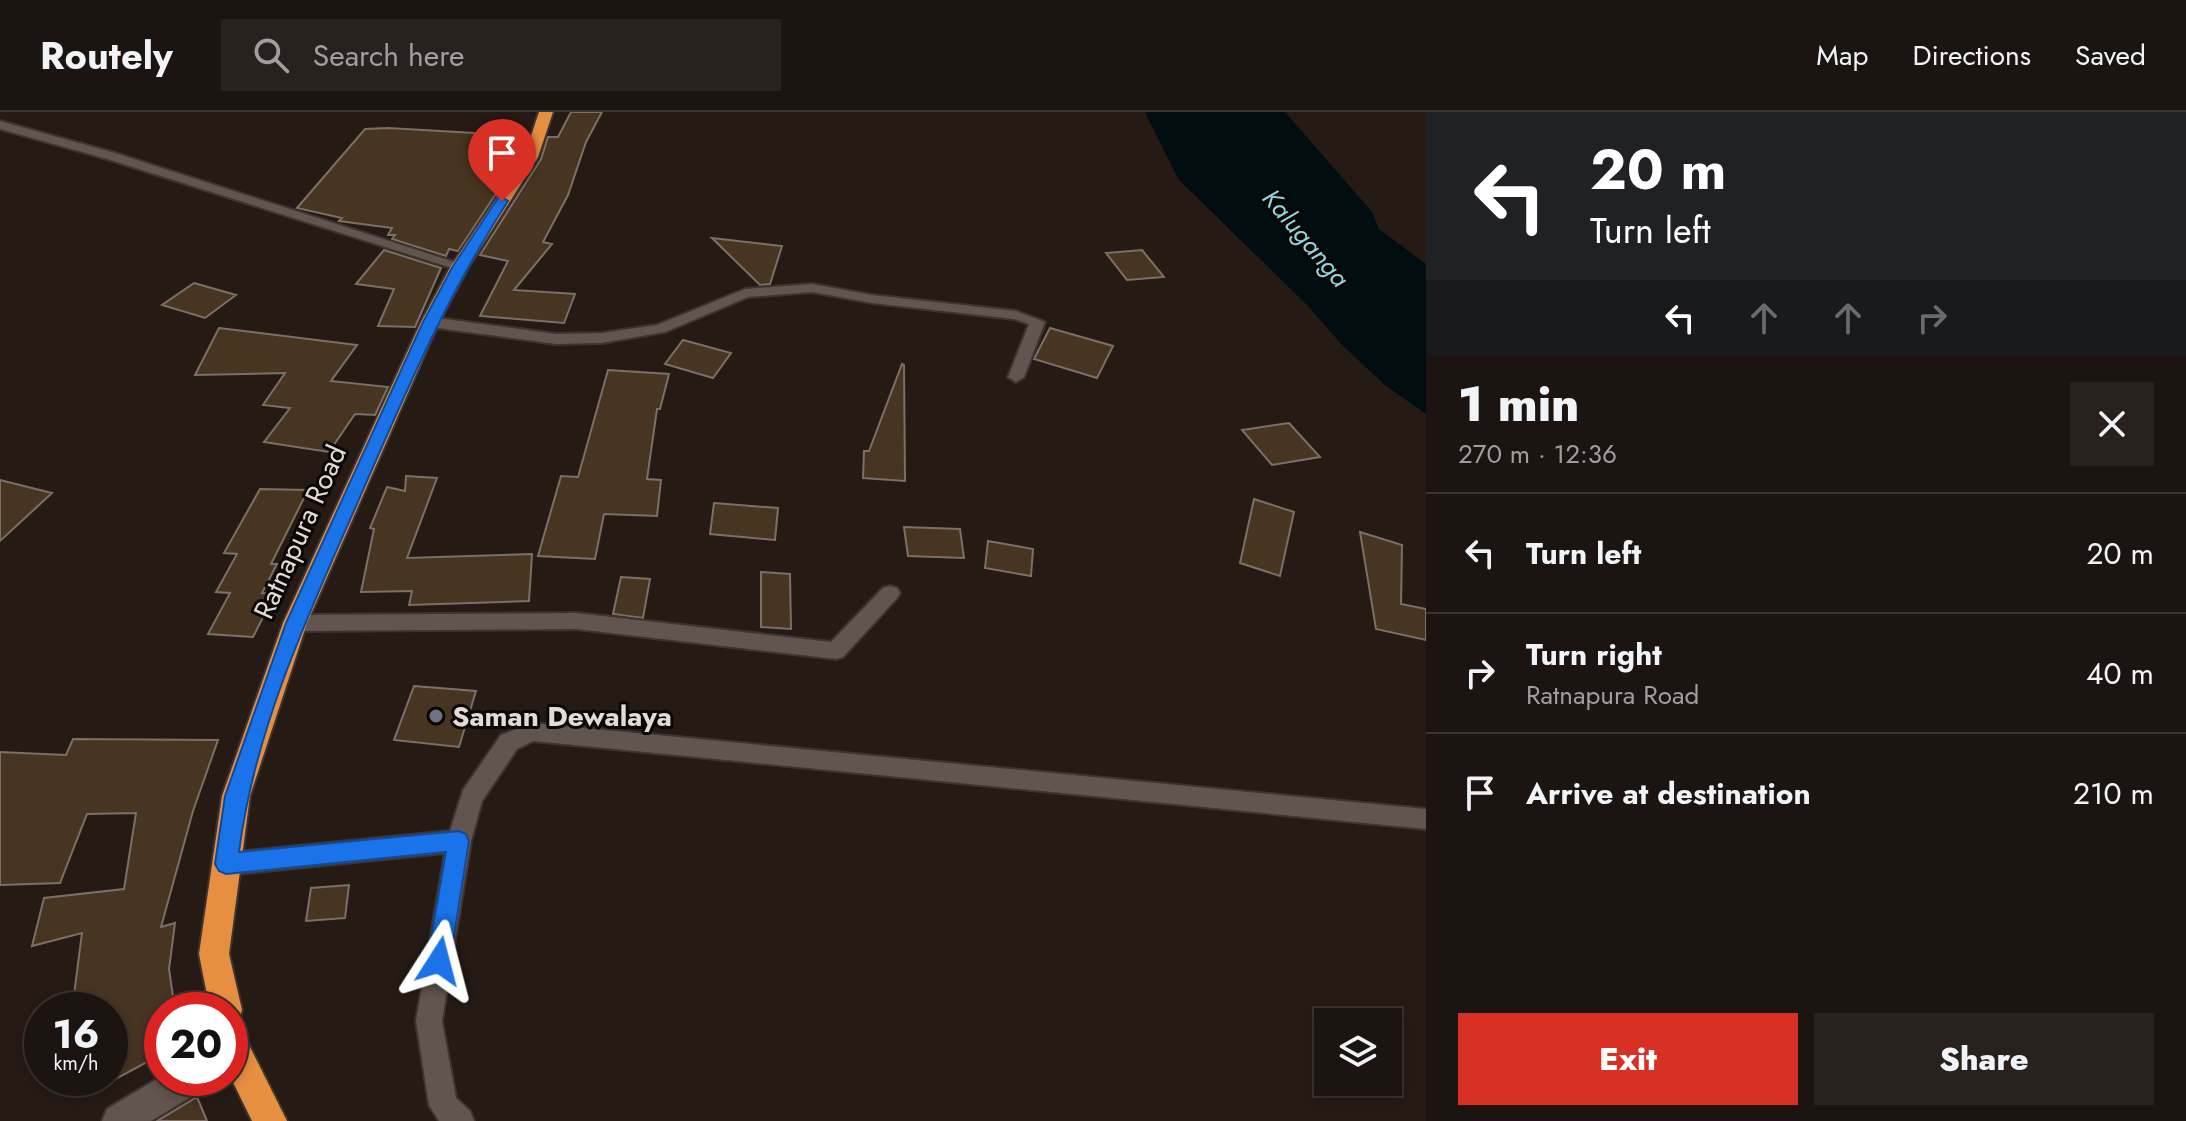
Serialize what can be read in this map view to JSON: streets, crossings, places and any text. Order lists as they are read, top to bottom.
{
  "streets": {
    "highway": ["Ratnapura Road"]
  },
  "water": ["Kaluganga"],
  "places": ["Saman Dewalaya"],
  "page": {
    "header": "Routely",
    "search": "Search here",
    "nav": ["Map", "Directions", "Saved"],
    "turn": ["20 m", "Turn left"],
    "heading": ["1 min", "270 m · 12:36"],
    "list": [
      {
        "name": "Turn left",
        "value": "20 m"
      },
      {
        "name": "Turn right",
        "note": "Ratnapura Road",
        "value": "40 m"
      },
      {
        "name": "Arrive at destination",
        "value": "210 m"
      }
    ],
    "speed": "16 km/h",
    "limit": "20",
    "buttons": ["Exit", "Share"]
  }
}
